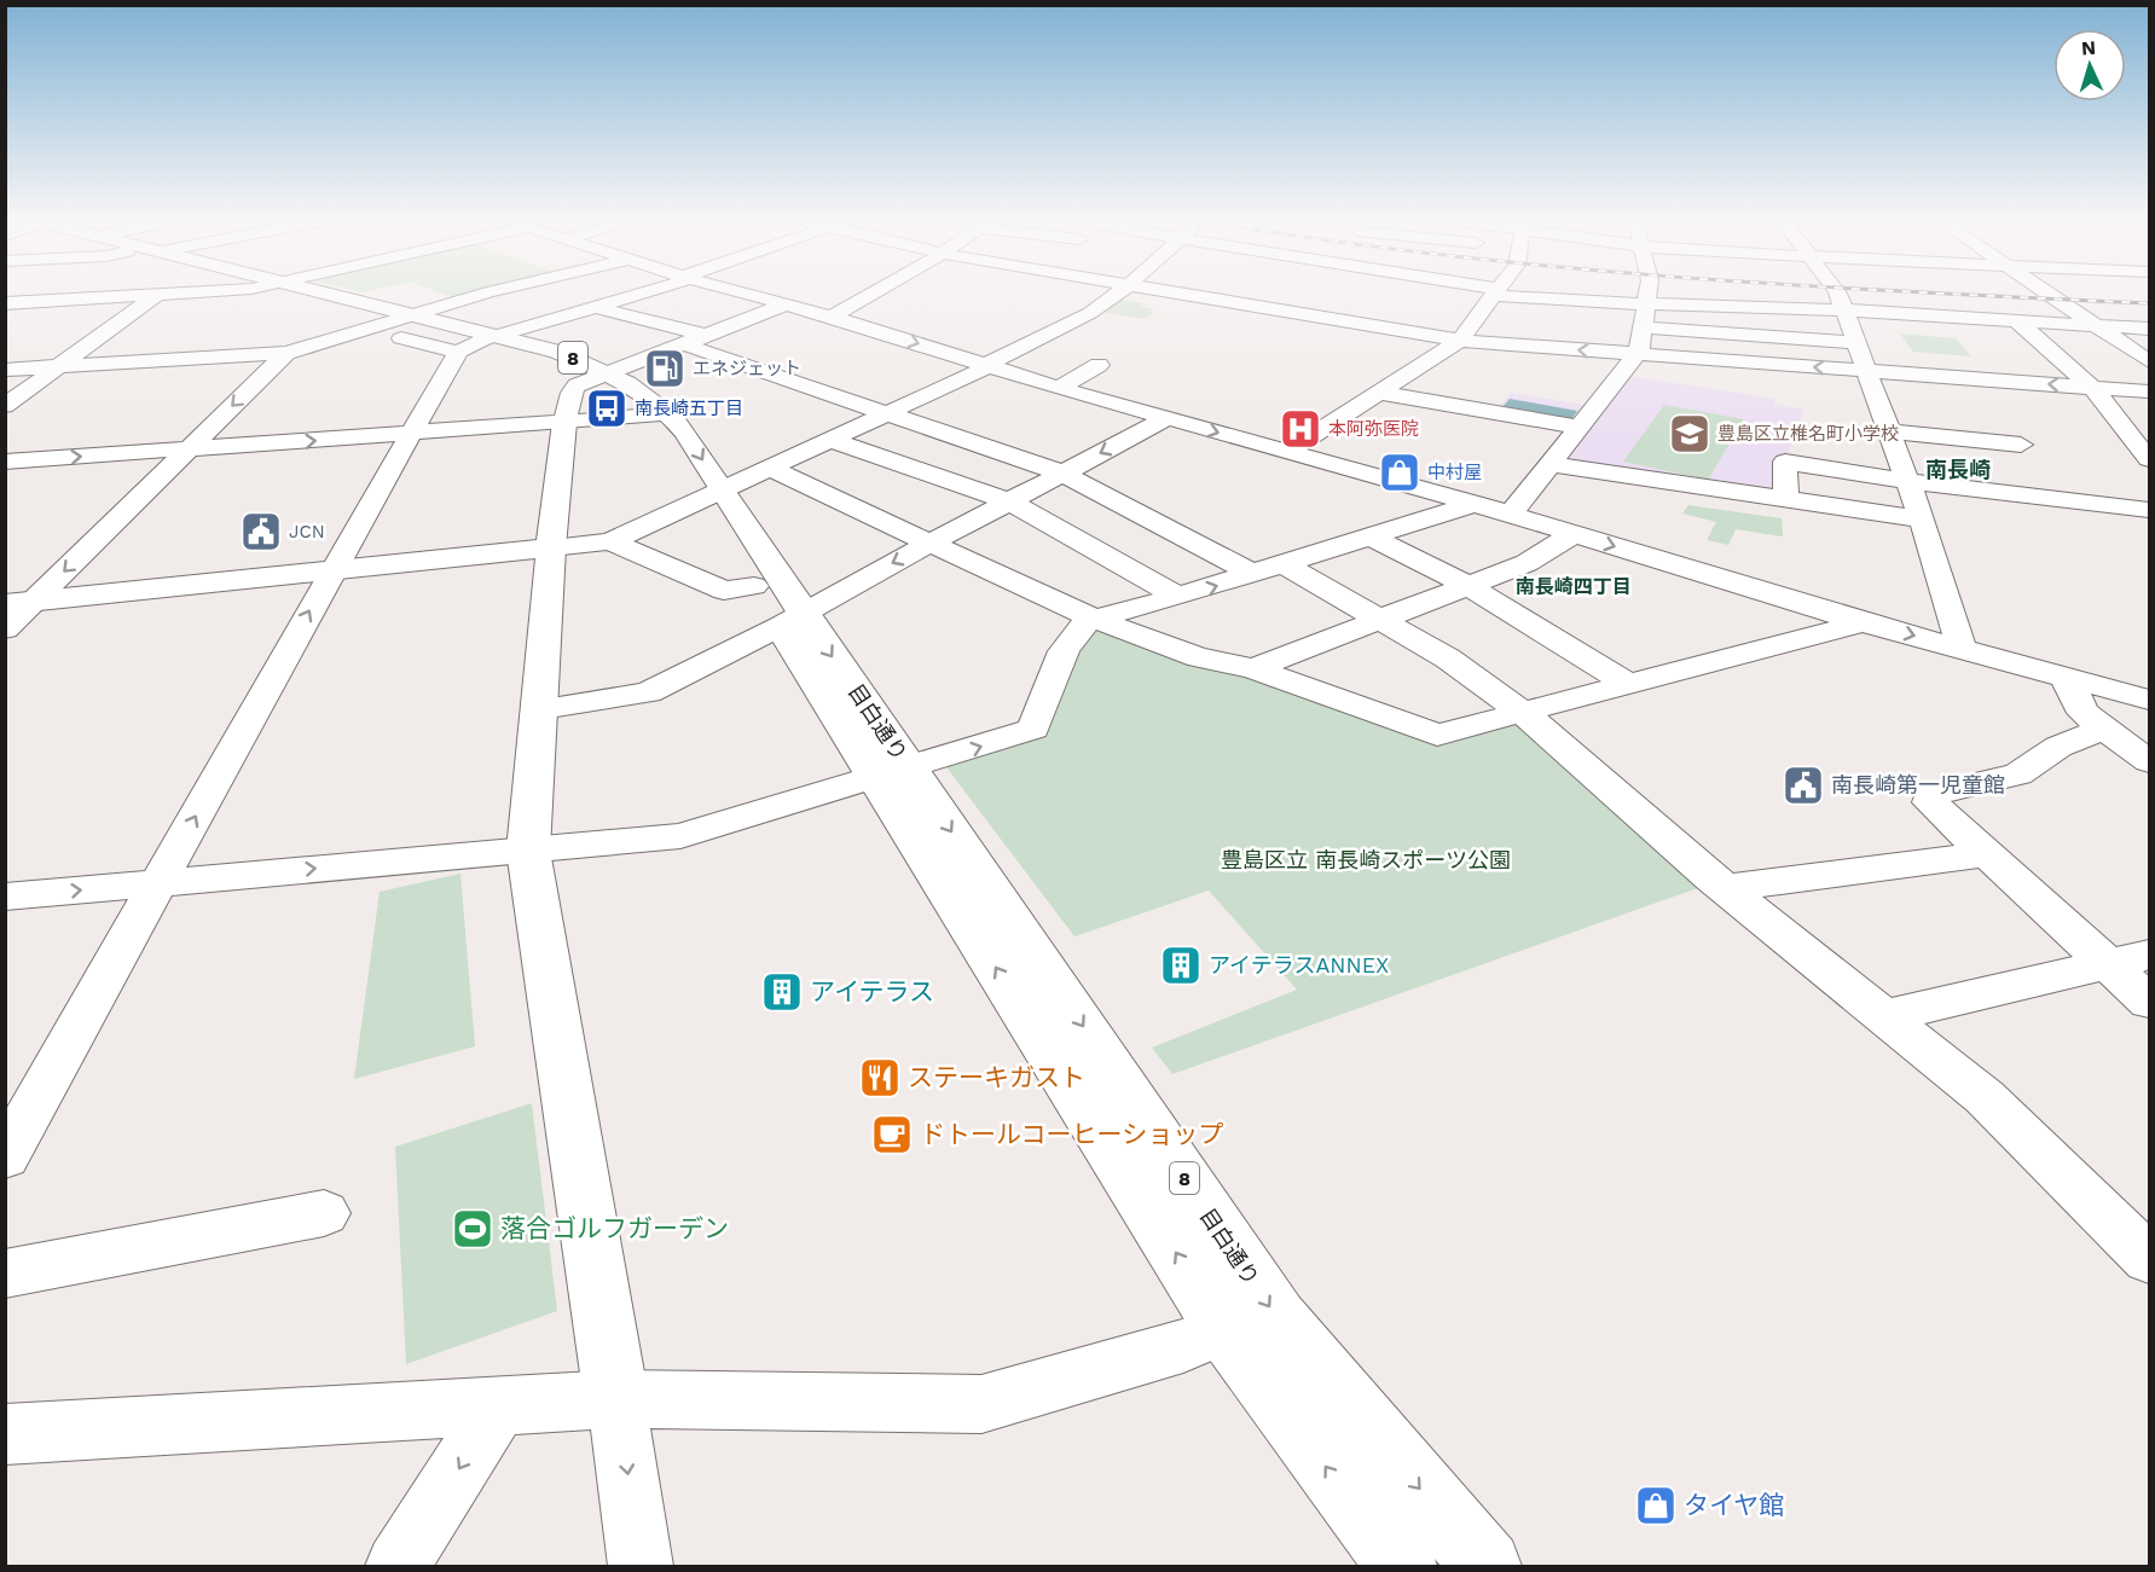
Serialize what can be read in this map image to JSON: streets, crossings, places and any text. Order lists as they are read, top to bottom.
{
  "streets": {
    "main road": ["8", "目白通り"]
  },
  "districts": ["南長崎", "南長崎四丁目"],
  "parks": ["豊島区立 南長崎スポーツ公園"],
  "places": {
    "fuel station": ["エネジェット"],
    "bus stop": ["南長崎五丁目"],
    "hospital": ["本阿弥医院"],
    "school or university": ["豊島区立椎名町小学校"],
    "shop": ["中村屋", "タイヤ館"],
    "public building": ["JCN", "南長崎第一児童館"],
    "building": ["アイテラスANNEX", "アイテラス"],
    "restaurant": ["ステーキガスト"],
    "cafe": ["ドトールコーヒーショップ"],
    "sports": ["落合ゴルフガーデン"]
  },
  "north": "top"
}
